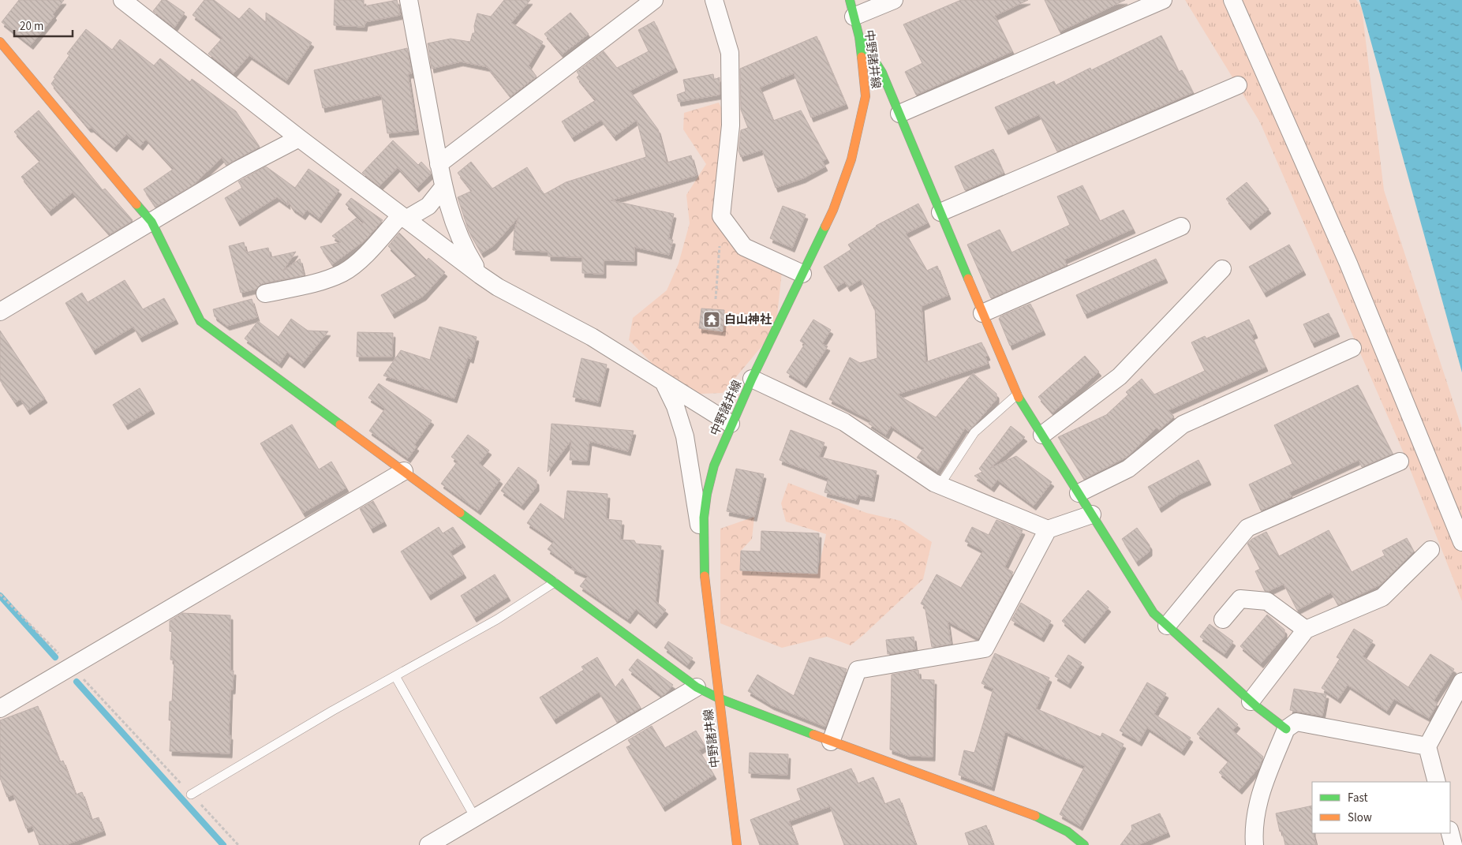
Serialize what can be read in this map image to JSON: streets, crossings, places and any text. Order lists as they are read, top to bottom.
{
  "streets": {
    "street": ["中野諸井線"]
  },
  "places": {
    "temple": ["白山神社"]
  },
  "legend": ["Fast", "Slow"],
  "scale_bar": "20 m"
}
